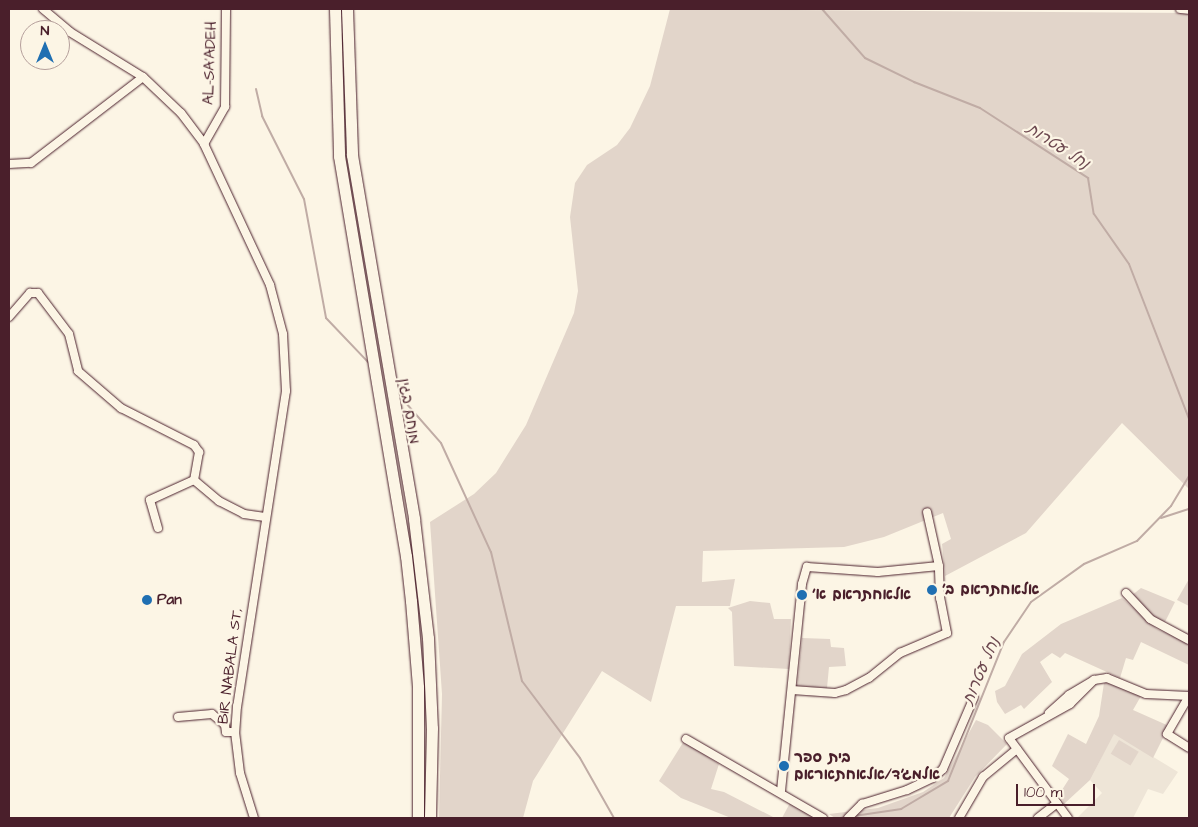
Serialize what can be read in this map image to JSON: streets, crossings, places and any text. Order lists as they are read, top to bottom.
{
  "streets": {
    "highway": ["מנחם בגין"],
    "street": ["AL-SA'ADEH", "BIR NABALA ST,"]
  },
  "crossings": [
    ["AL-SA'ADEH", "BIR NABALA ST,"]
  ],
  "water": ["נחל עטרות"],
  "places": [
    "אלאחתראם ב׳",
    "אלאחתראם א׳",
    "Pan",
    "בית ספר אלמג׳ד/אלאחתאראם"
  ],
  "scale_bar": "100 m",
  "north": "top"
}
